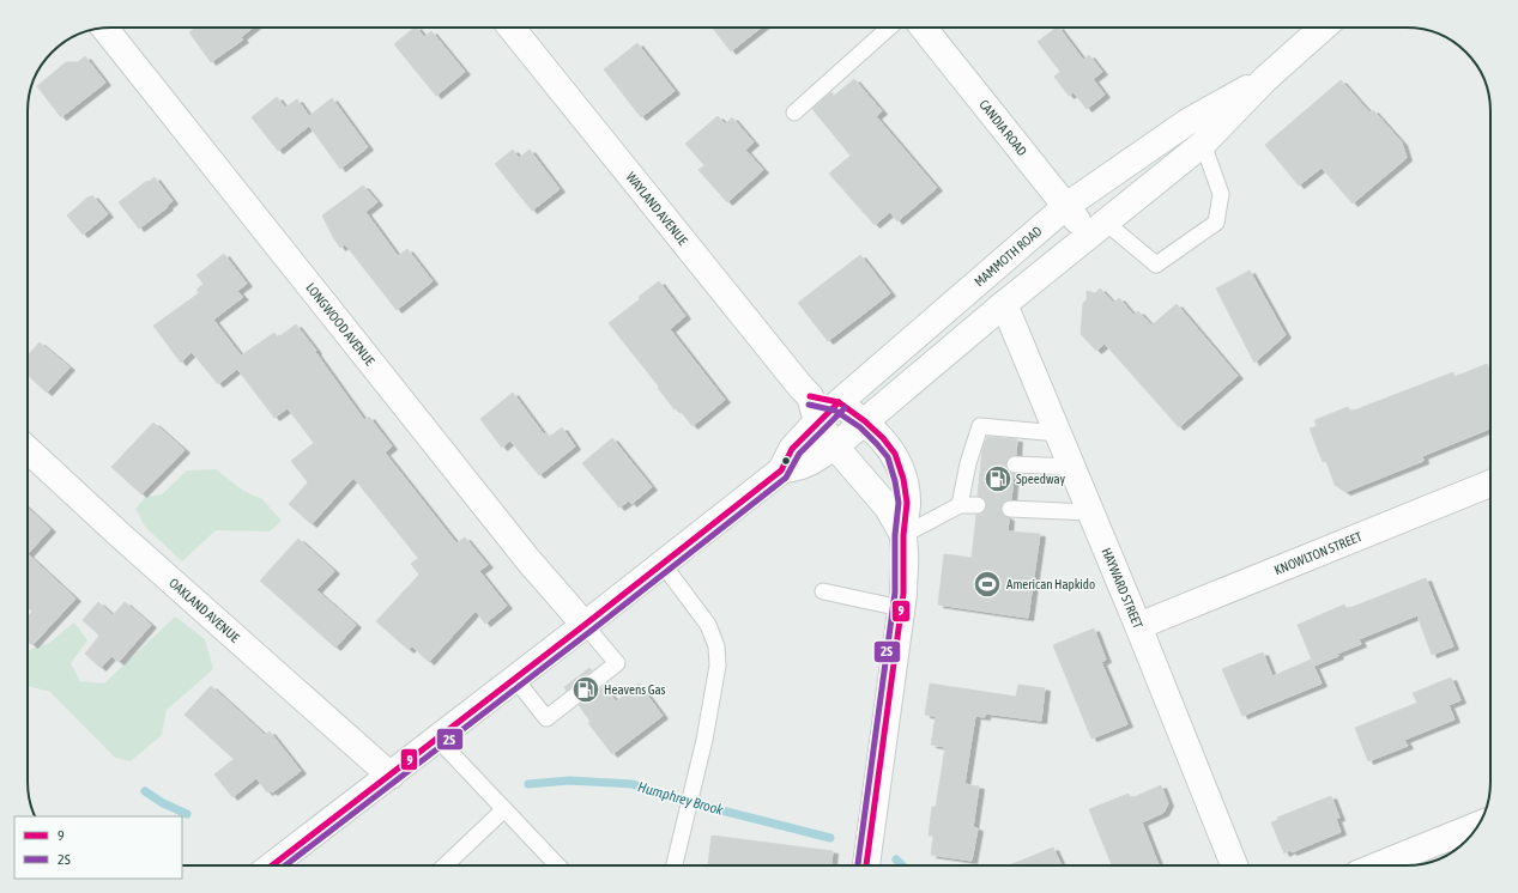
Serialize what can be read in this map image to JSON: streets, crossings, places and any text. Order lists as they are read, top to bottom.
{
  "streets": {
    "street": [
      "CANDIA ROAD",
      "WAYLAND AVENUE",
      "MAMMOTH ROAD",
      "LONGWOOD AVENUE",
      "KNOWLTON STREET",
      "HAYWARD STREET",
      "OAKLAND AVENUE"
    ]
  },
  "crossings": [
    ["CANDIA ROAD", "MAMMOTH ROAD"],
    ["WAYLAND AVENUE", "MAMMOTH ROAD"],
    ["MAMMOTH ROAD", "LONGWOOD AVENUE"],
    ["MAMMOTH ROAD", "HAYWARD STREET"],
    ["MAMMOTH ROAD", "OAKLAND AVENUE"],
    ["KNOWLTON STREET", "HAYWARD STREET"]
  ],
  "water": ["Humphrey Brook"],
  "places": {
    "fuel station": ["Speedway", "Heavens Gas"],
    "sports": ["American Hapkido"]
  },
  "lines": ["transit line 9", "transit line 2S"],
  "legend": ["9", "2S"]
}
